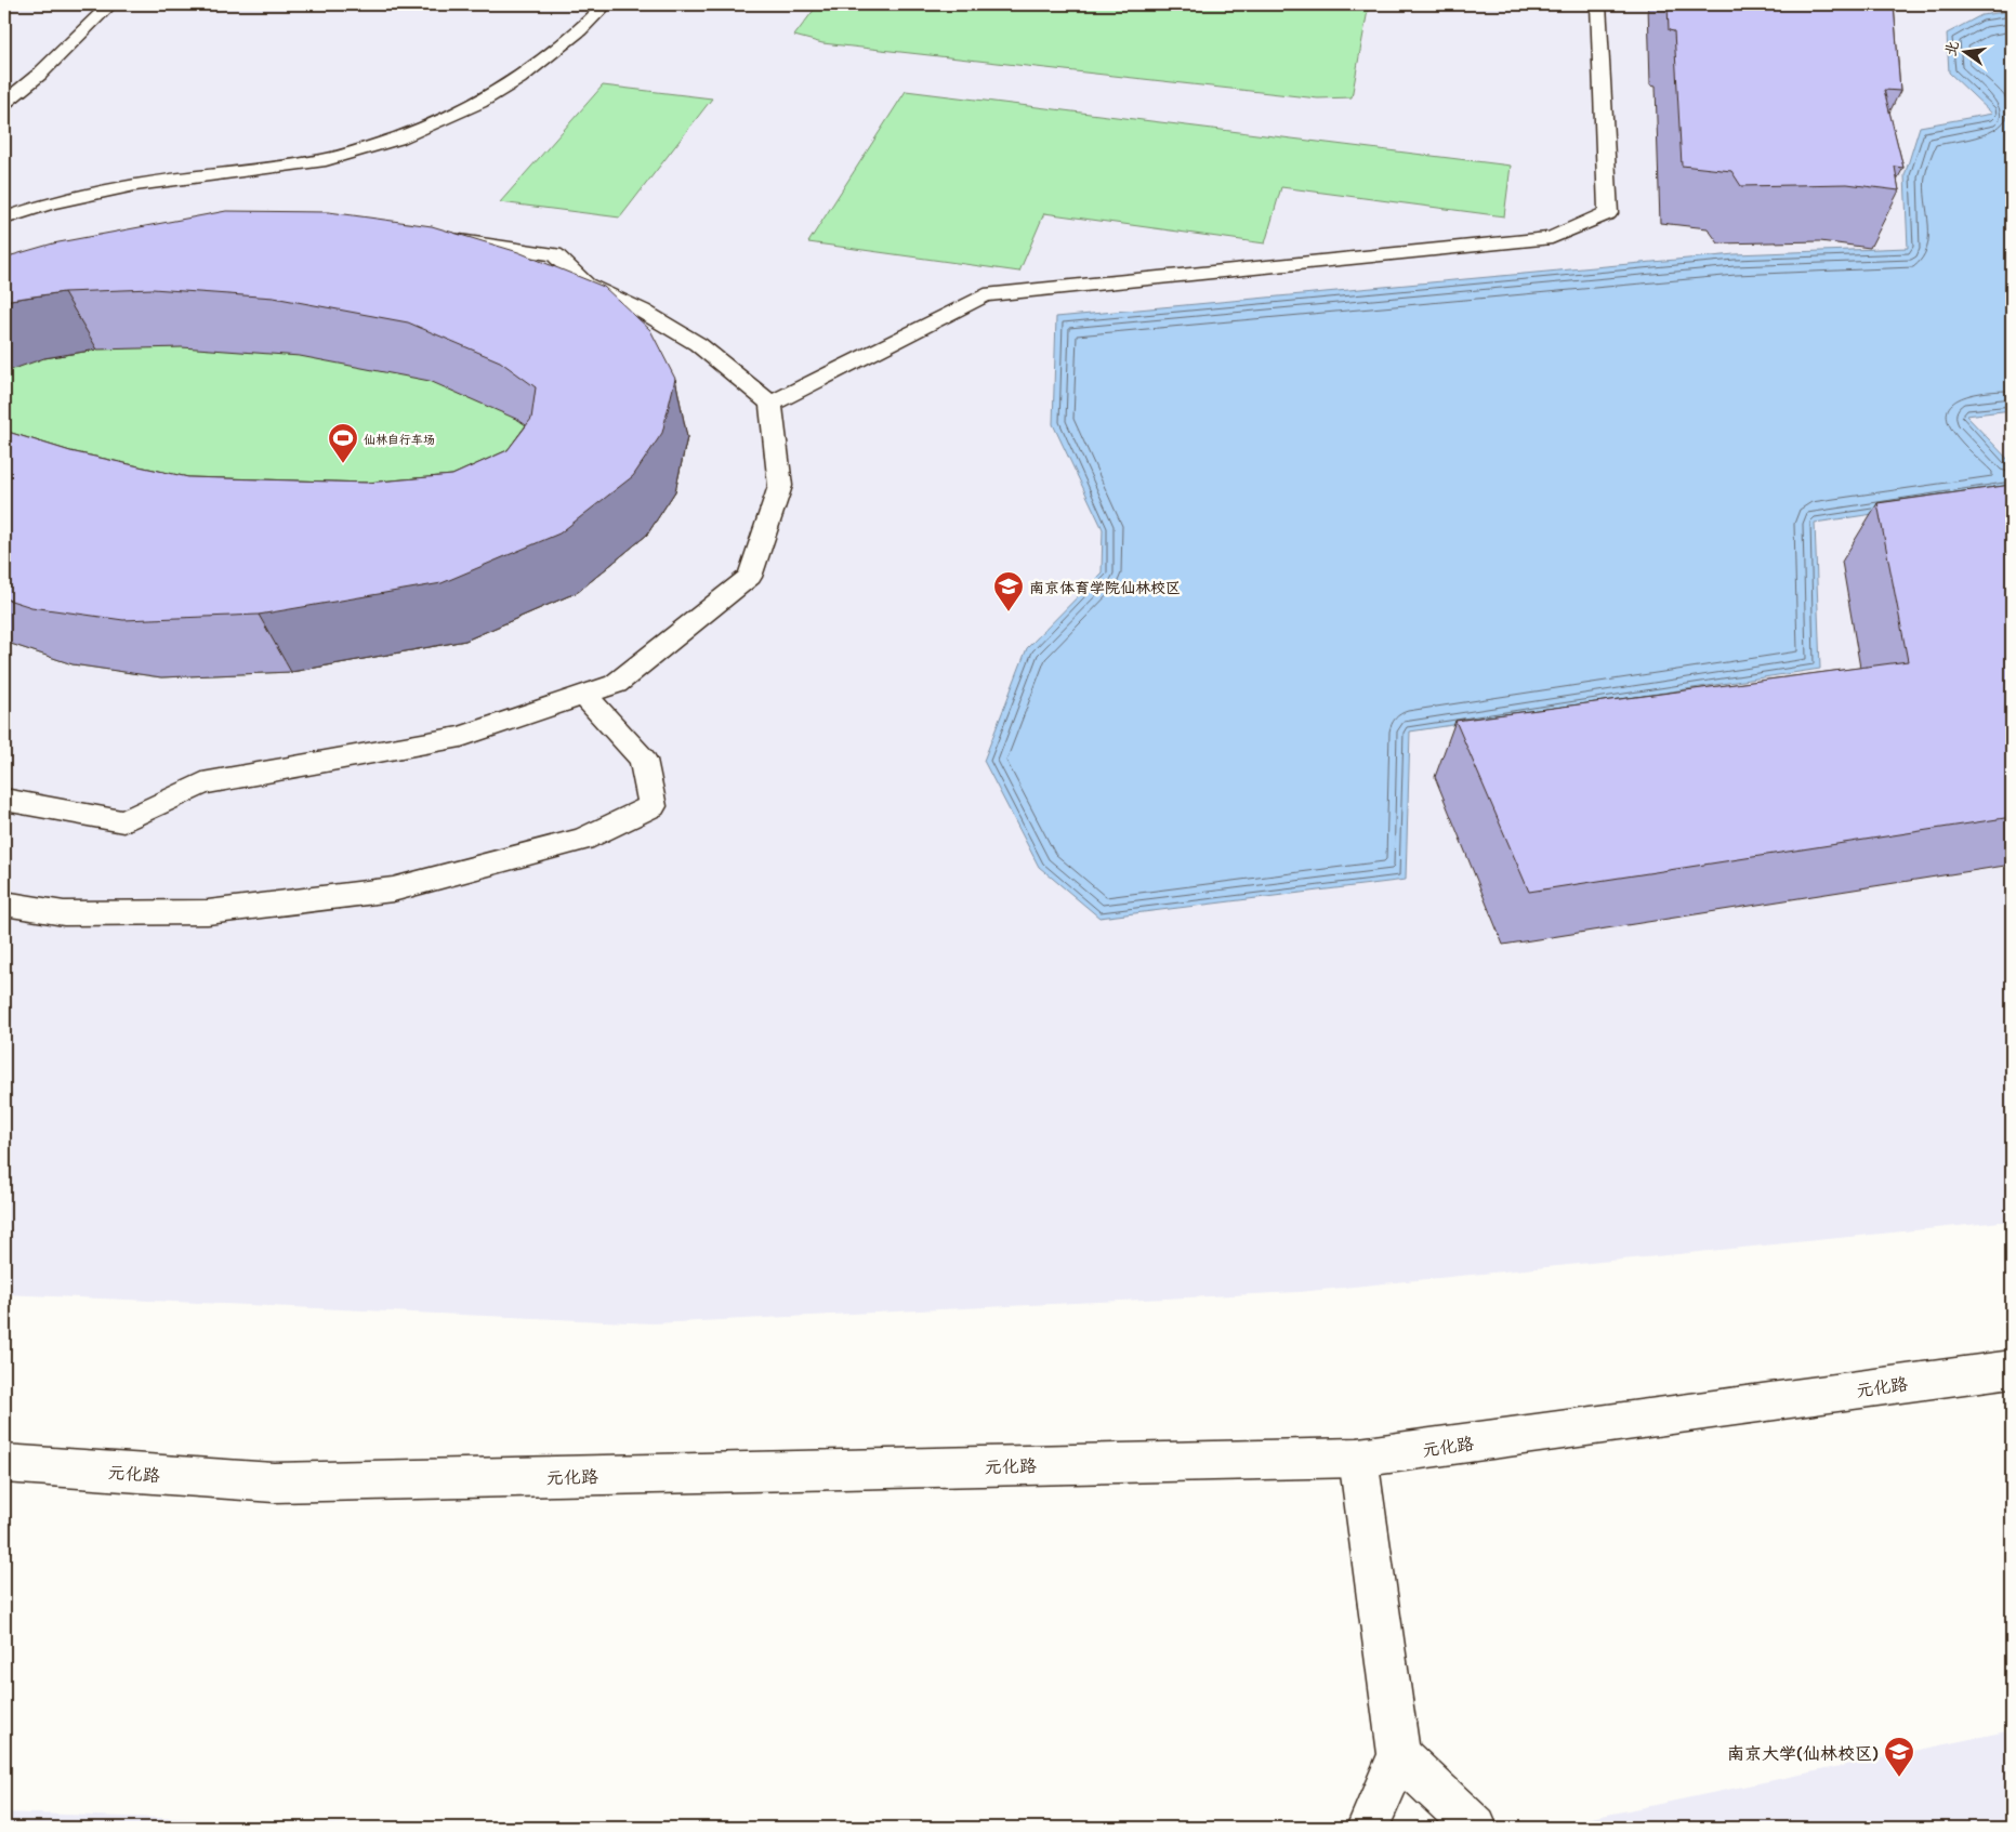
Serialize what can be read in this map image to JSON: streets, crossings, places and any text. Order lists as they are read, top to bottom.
{
  "streets": {
    "street": ["元化路"]
  },
  "places": {
    "sports": ["仙林自行车场"],
    "school or university": ["南京体育学院仙林校区", "南京大学(仙林校区)"]
  },
  "north": "left"
}
